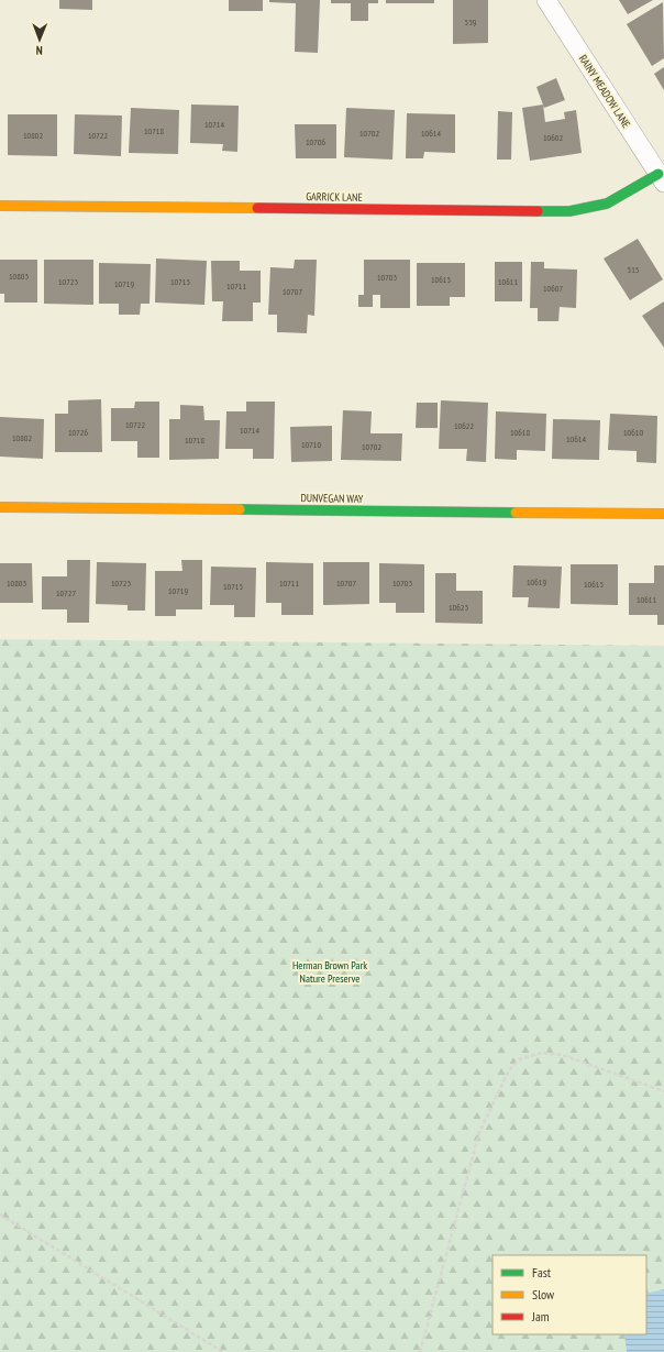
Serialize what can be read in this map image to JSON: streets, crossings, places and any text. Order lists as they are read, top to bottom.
{
  "streets": {
    "street": ["RAINY MEADOW LANE", "GARRICK LANE", "DUNVEGAN WAY"]
  },
  "crossings": [
    ["RAINY MEADOW LANE", "GARRICK LANE"]
  ],
  "parks": ["Herman Brown Park Nature Preserve"],
  "house_numbers": [
    "539",
    "10714",
    "10718",
    "10702",
    "10614",
    "10802",
    "10722",
    "10602",
    "10706",
    "515",
    "10803",
    "10703",
    "10615",
    "10723",
    "10715",
    "10611",
    "10719",
    "10711",
    "10607",
    "10707",
    "10722",
    "10622",
    "10714",
    "10726",
    "10618",
    "10610",
    "10802",
    "10614",
    "10718",
    "10710",
    "10702",
    "10619",
    "10803",
    "10723",
    "10711",
    "10707",
    "10703",
    "10615",
    "10715",
    "10719",
    "10727",
    "10611",
    "10623"
  ],
  "legend": ["Fast", "Slow", "Jam"],
  "north": "bottom"
}
